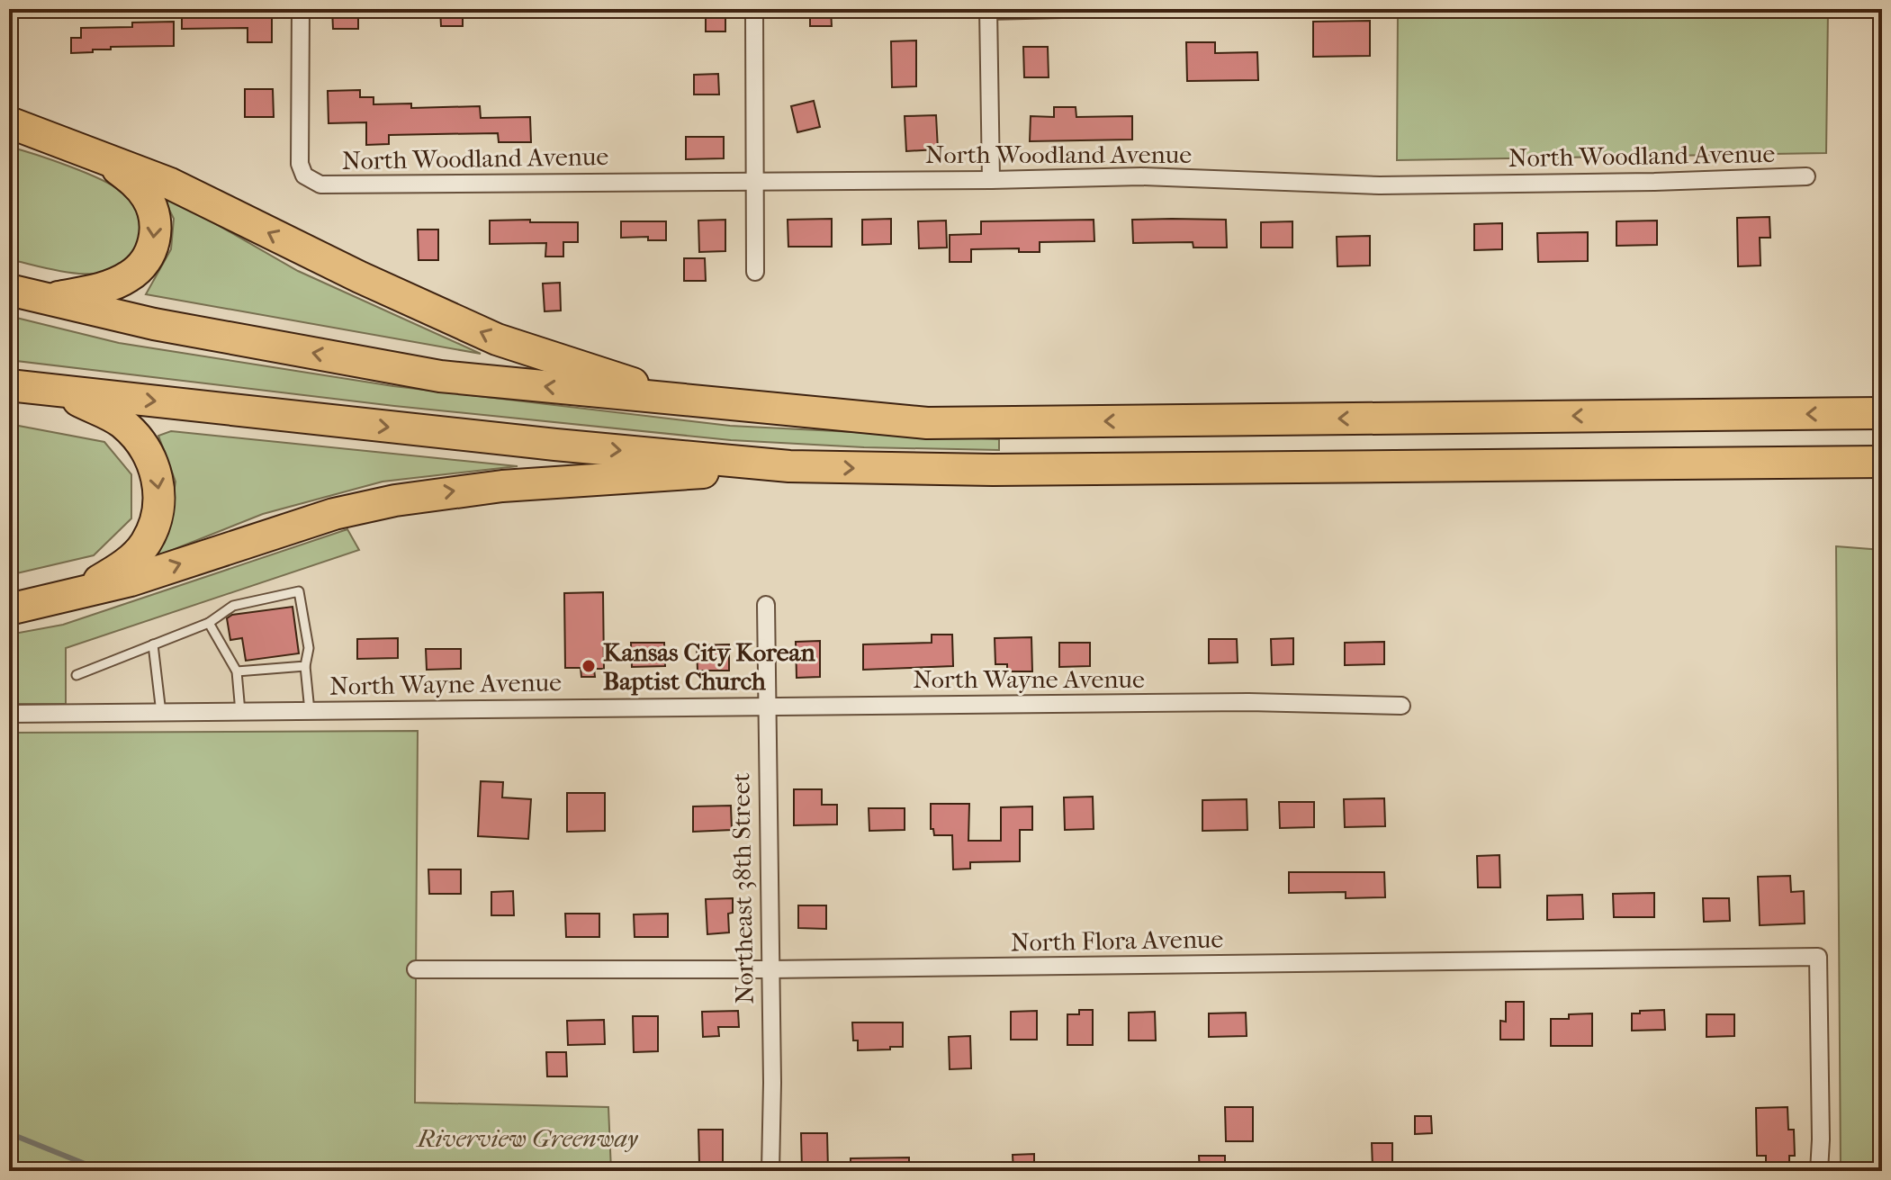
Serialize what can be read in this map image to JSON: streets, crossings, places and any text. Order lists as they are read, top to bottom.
{
  "streets": {
    "street": [
      "North Woodland Avenue",
      "North Wayne Avenue",
      "Northeast 38th Street",
      "North Flora Avenue"
    ]
  },
  "crossings": [
    ["North Wayne Avenue", "Northeast 38th Street"],
    ["Northeast 38th Street", "North Flora Avenue"]
  ],
  "parks": ["Riverview Greenway"],
  "places": ["Kansas City Korean Baptist Church"]
}
